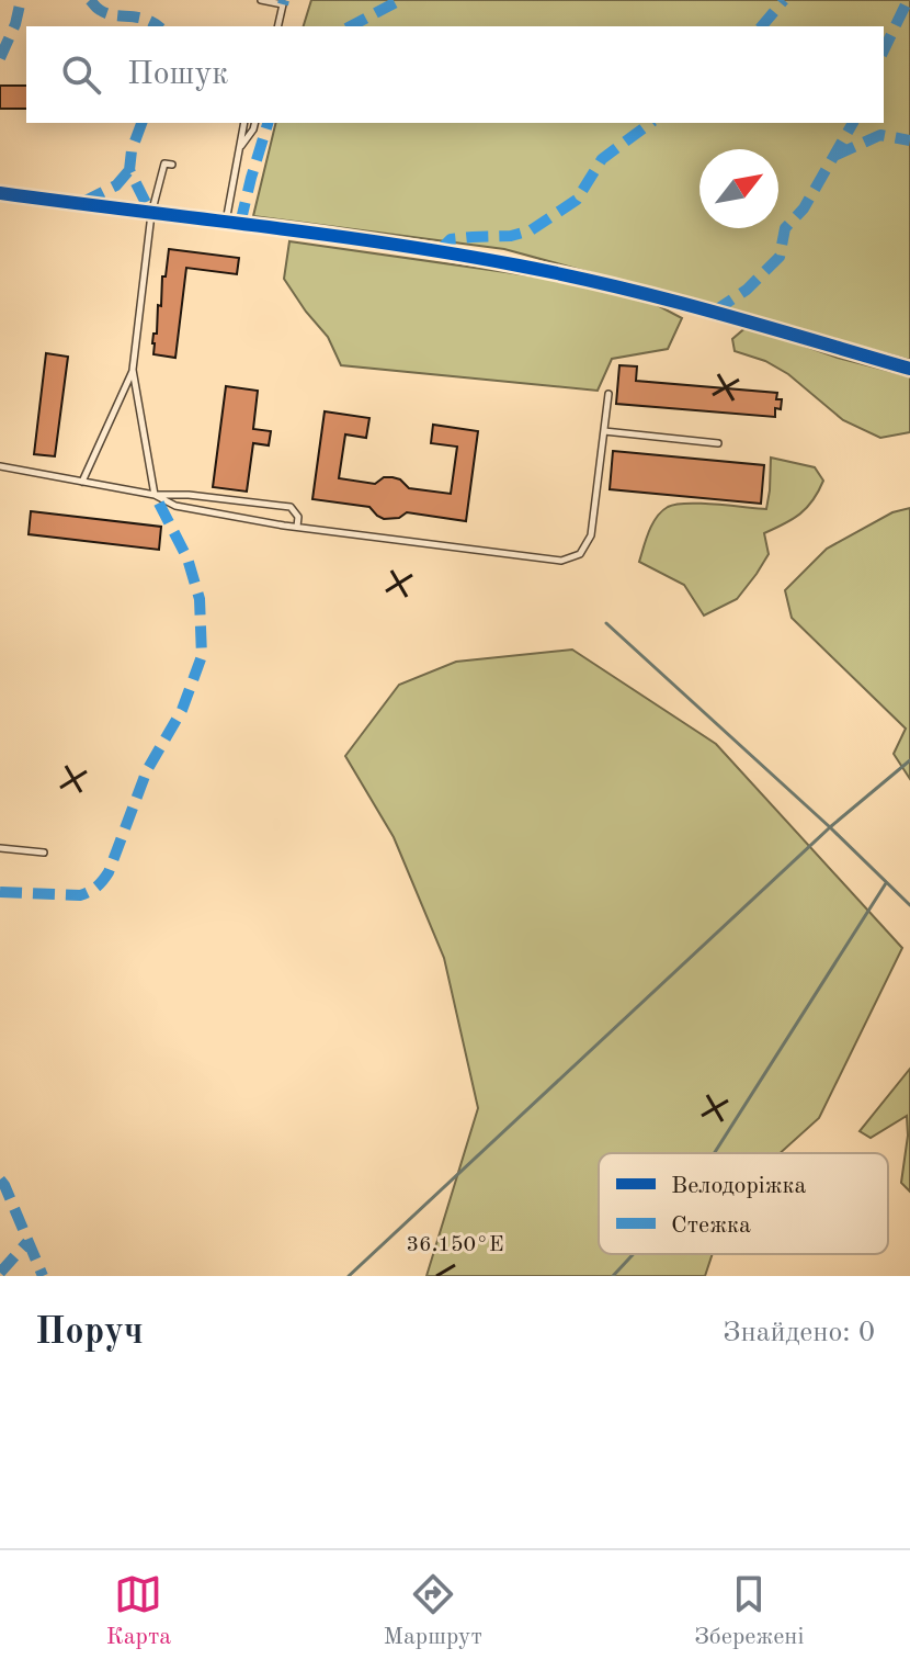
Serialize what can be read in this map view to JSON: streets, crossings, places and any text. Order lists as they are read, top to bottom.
{
  "legend": ["Велодоріжка", "Стежка"],
  "north": "top right",
  "page": {
    "search": "Пошук",
    "heading": ["Поруч", "Знайдено: 0"],
    "nav": ["Карта", "Маршрут", "Збережені"]
  },
  "coordinates": ["36.150°E"]
}
